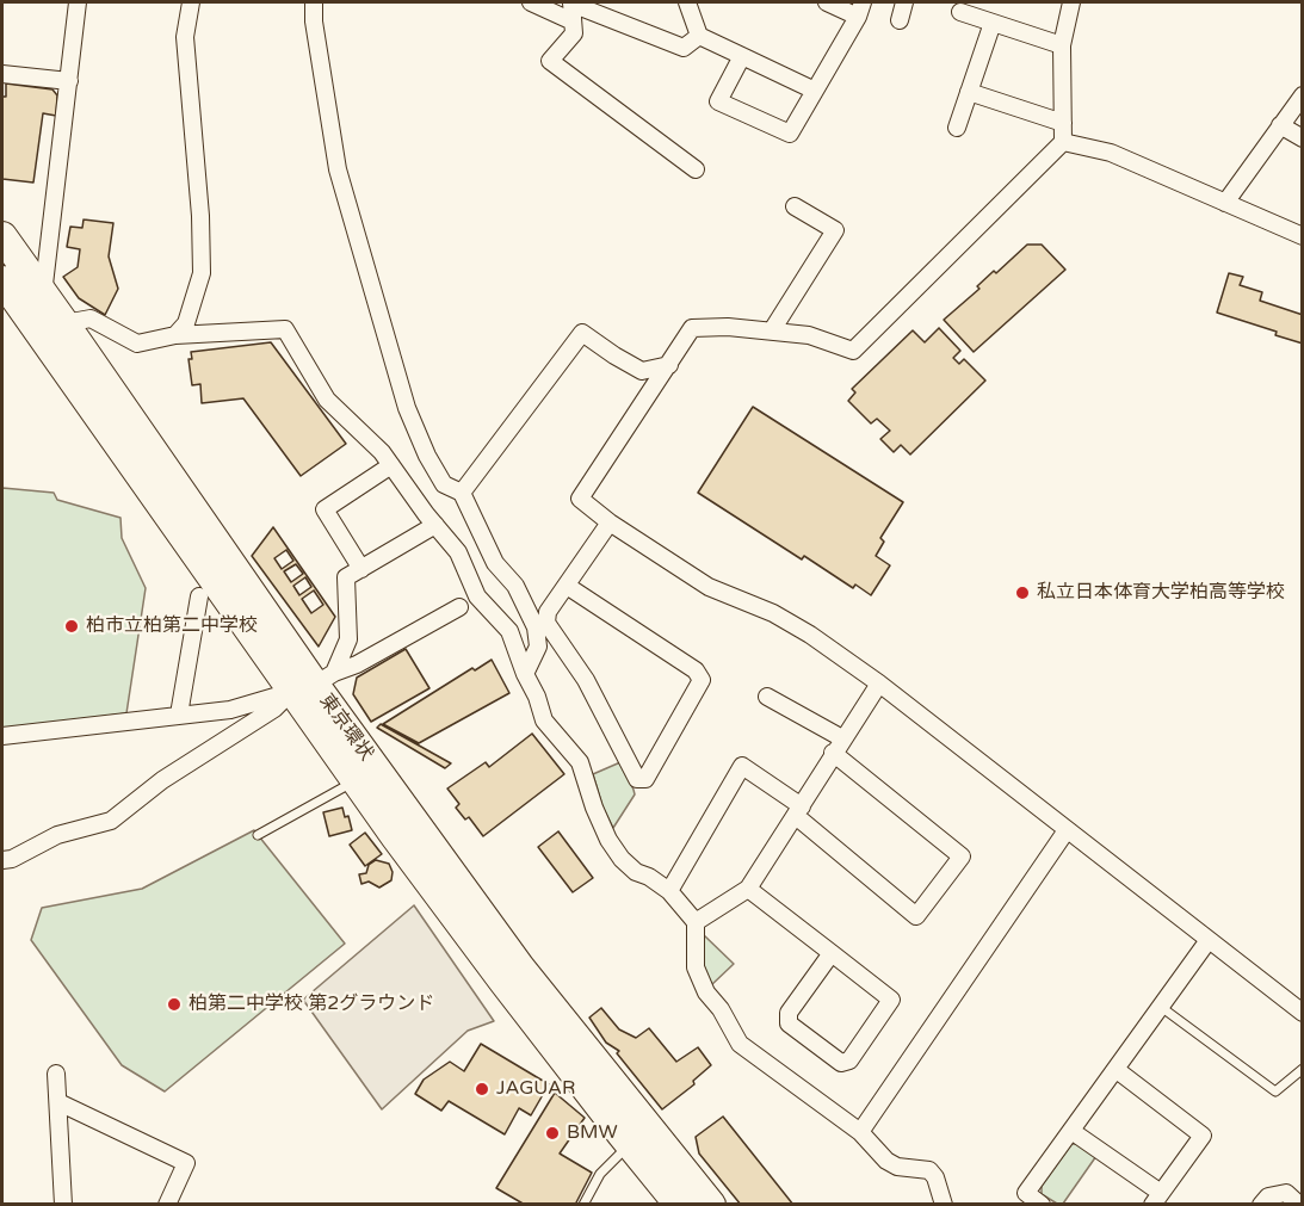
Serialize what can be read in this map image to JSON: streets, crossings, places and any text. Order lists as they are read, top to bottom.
{
  "streets": {
    "highway": ["東京環状"]
  },
  "places": [
    "私立日本体育大学柏高等学校",
    "柏市立柏第二中学校",
    "柏第二中学校 第2グラウンド",
    "JAGUAR",
    "BMW"
  ]
}
